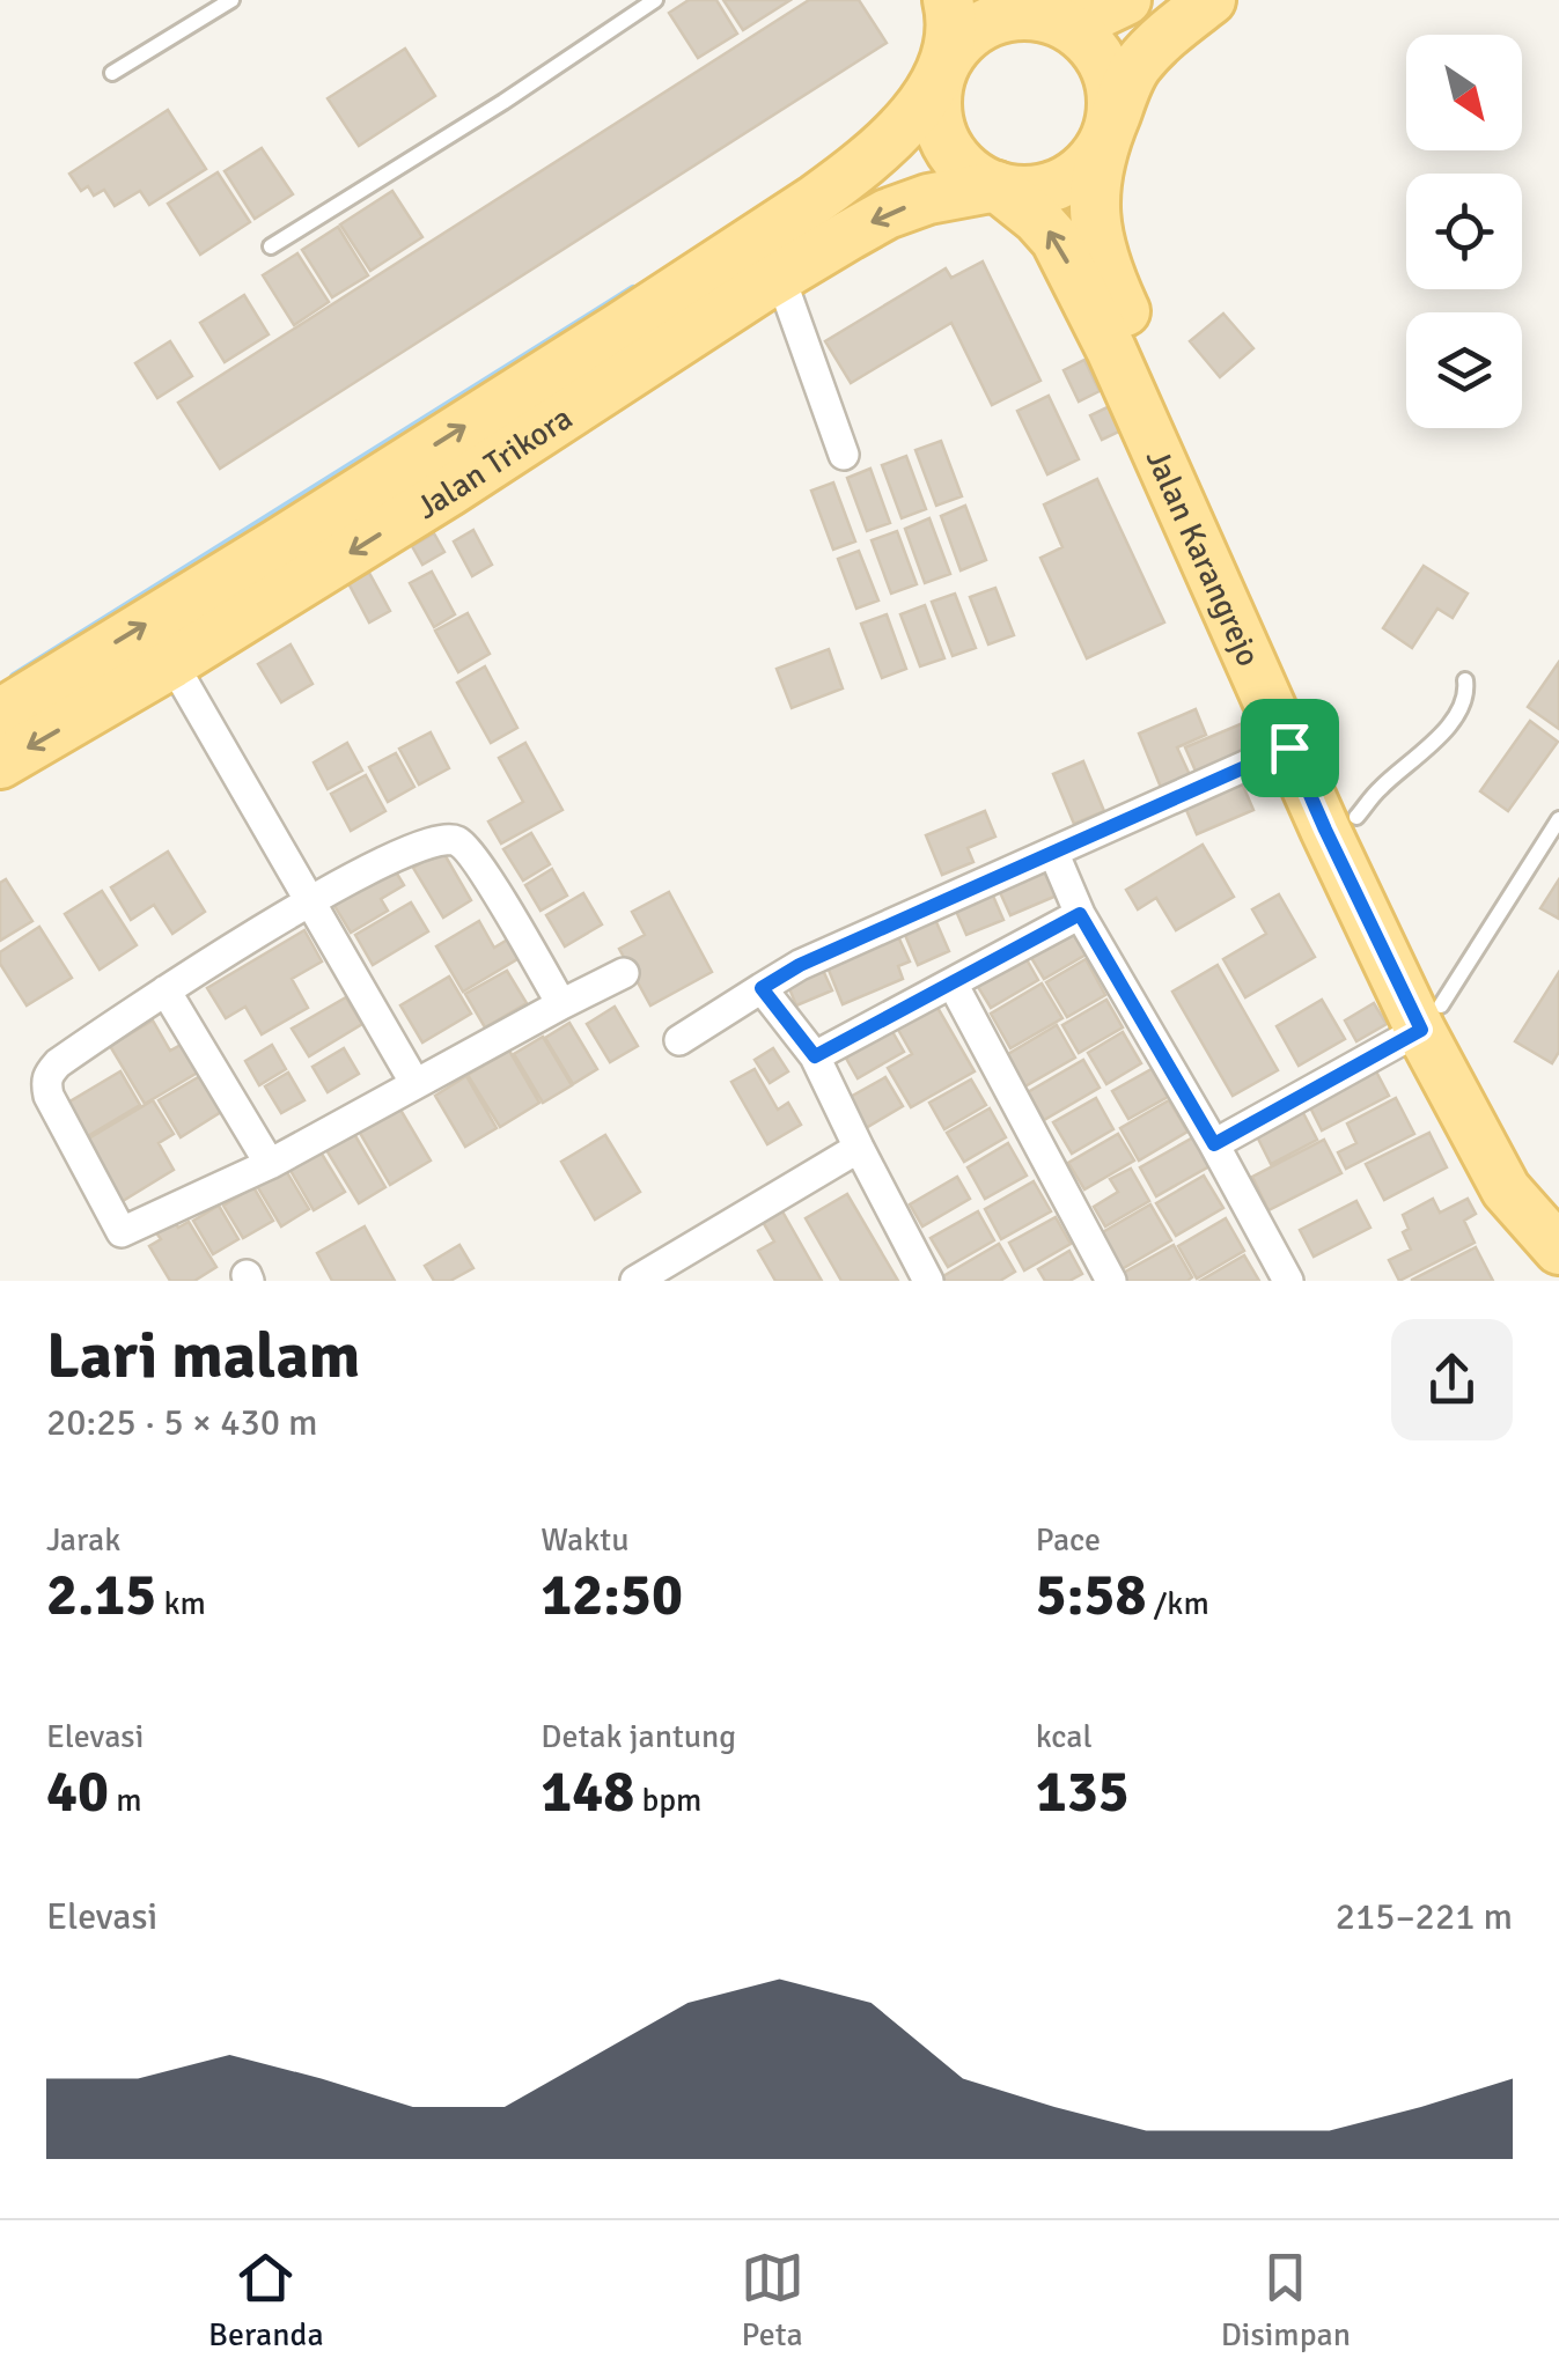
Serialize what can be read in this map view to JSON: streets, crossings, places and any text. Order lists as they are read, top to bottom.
{
  "streets": {
    "main road": ["Jalan Trikora", "Jalan Karangrejo"]
  },
  "crossings": [
    ["Jalan Trikora", "Jalan Karangrejo"]
  ],
  "north": "bottom right",
  "page": {
    "heading": ["Lari malam", "20:25 · 5 × 430 m"],
    "stats": [
      ["Jarak", "2.15 km"],
      ["Waktu", "12:50"],
      ["Pace", "5:58 /km"],
      ["Elevasi", "40 m"],
      ["Detak jantung", "148 bpm"],
      ["kcal", "135"]
    ],
    "chart": ["Elevasi", "215–221 m"],
    "tabs": ["Beranda", "Peta", "Disimpan"]
  }
}
